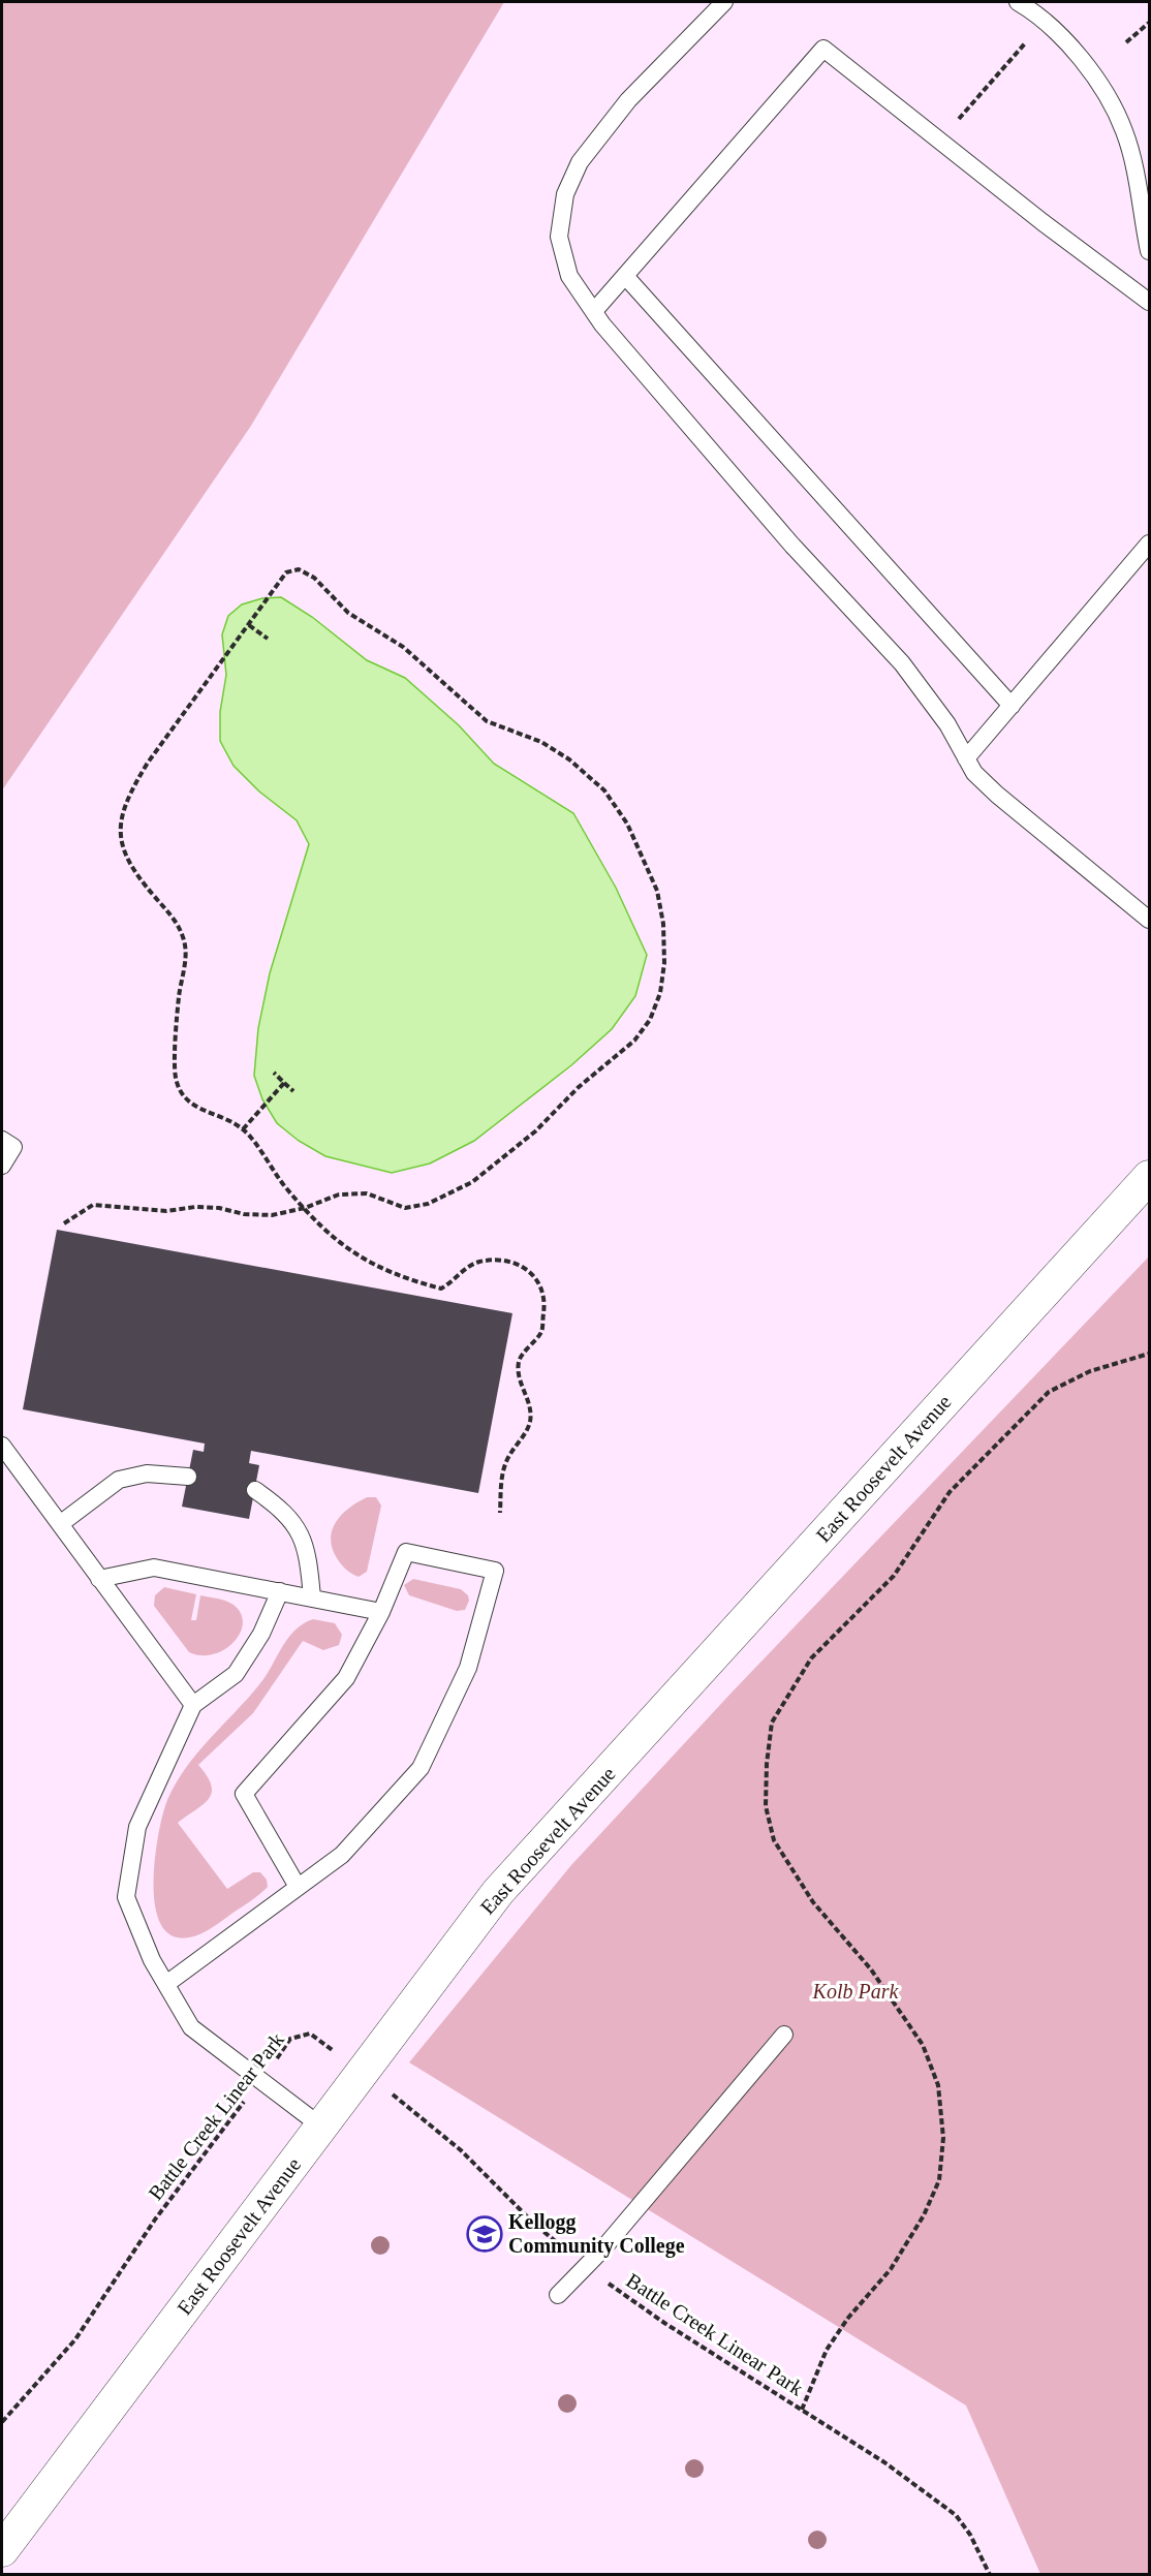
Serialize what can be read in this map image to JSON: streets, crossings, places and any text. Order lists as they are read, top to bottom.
{
  "streets": {
    "street": ["East Roosevelt Avenue"],
    "path": ["Battle Creek Linear Park"]
  },
  "crossings": [
    ["East Roosevelt Avenue", "Battle Creek Linear Park"]
  ],
  "parks": ["Kolb Park"],
  "places": {
    "school or university": ["Kellogg Community College"]
  }
}
